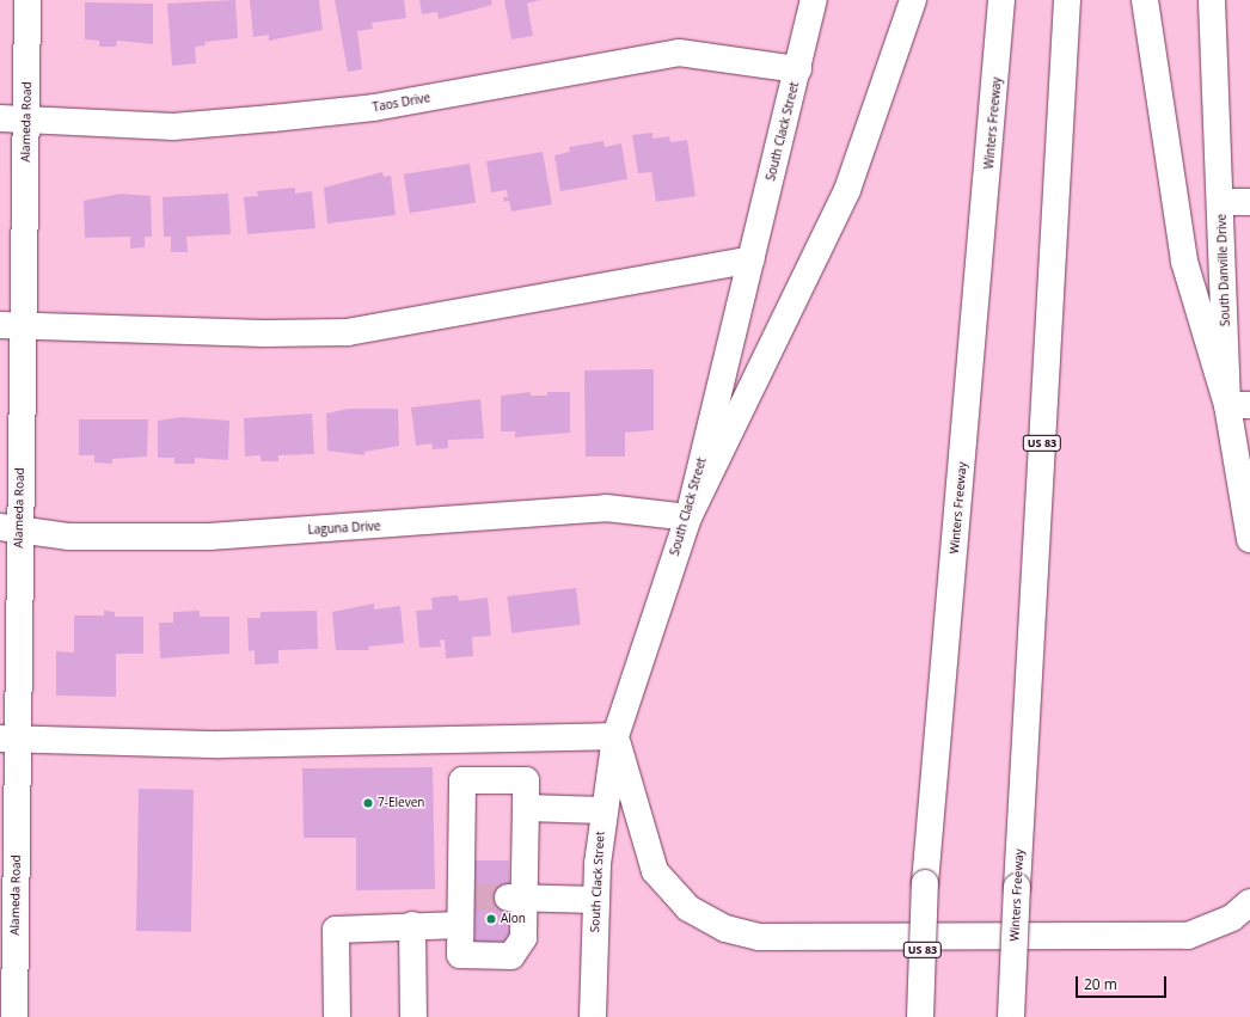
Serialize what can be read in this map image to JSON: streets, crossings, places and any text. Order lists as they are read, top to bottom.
{
  "streets": {
    "main road": [
      "Taos Drive",
      "Alameda Road",
      "Winters Freeway",
      "South Clack Street",
      "South Danville Drive",
      "US 83",
      "Laguna Drive"
    ]
  },
  "crossings": [
    ["Taos Drive", "Alameda Road"],
    ["Taos Drive", "South Clack Street"],
    ["Alameda Road", "Laguna Drive"],
    ["South Clack Street", "Laguna Drive"]
  ],
  "places": ["7-Eleven", "Alon"],
  "scale_bar": "20 m"
}
